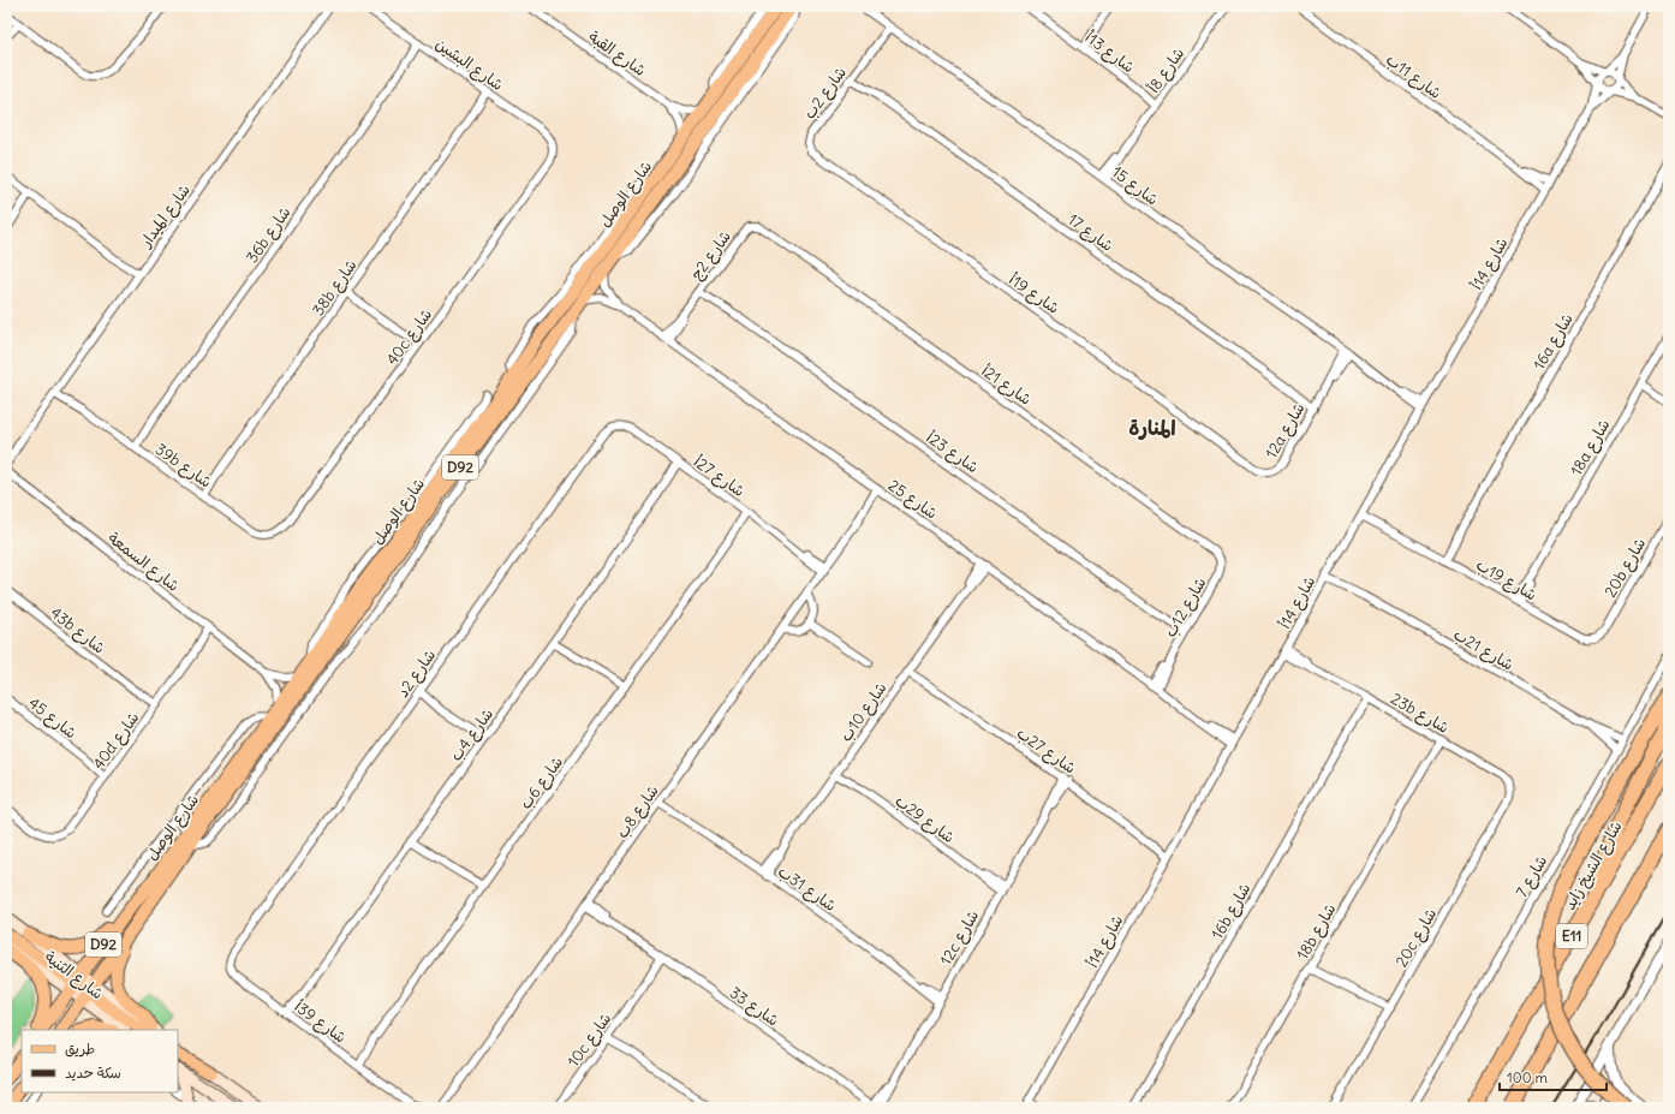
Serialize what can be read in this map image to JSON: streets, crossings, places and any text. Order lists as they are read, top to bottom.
{
  "streets": {
    "highway": ["شارع الشيخ زايد", "E11"],
    "main road": ["شارع الوصل", "D92", "شارع الثنية"],
    "street": [
      "شارع 13أ",
      "شارع القبة",
      "شارع البشين",
      "شارع 8أ",
      "شارع 11ب",
      "شارع 2ب",
      "شارع 15",
      "شارع الميدار",
      "شارع 17",
      "36b شارع",
      "شارع 2ج",
      "شارع 14أ",
      "38b شارع",
      "شارع 19أ",
      "40c شارع",
      "16a شارع",
      "شارع 21أ",
      "12a شارع",
      "18a شارع",
      "شارع 23أ",
      "39b شارع",
      "شارع 27أ",
      "شارع 25",
      "شارع السمعة",
      "20b شارع",
      "شارع 19ب",
      "شارع 12ب",
      "43b شارع",
      "شارع 21ب",
      "شارع 2د",
      "شارع 10ب",
      "23b شارع",
      "شارع 45",
      "شارع 4ب",
      "40d شارع",
      "شارع 27ب",
      "شارع 6ب",
      "شارع 8ب",
      "شارع 29ب",
      "شارع 7",
      "شارع 31ب",
      "16b شارع",
      "18b شارع",
      "12c شارع",
      "20c شارع",
      "شارع 33",
      "شارع 39أ",
      "10c شارع"
    ]
  },
  "crossings": [
    ["شارع 13أ", "شارع 8أ"],
    ["شارع القبة", "شارع الوصل"],
    ["شارع البشين", "36b شارع"],
    ["شارع البشين", "38b شارع"],
    ["شارع البشين", "40c شارع"],
    ["شارع 8أ", "شارع 15"],
    ["شارع 11ب", "شارع 14أ"],
    ["شارع 2ب", "شارع 15"],
    ["شارع 2ب", "شارع 17"],
    ["شارع 2ب", "شارع 19أ"],
    ["شارع 15", "شارع 14أ"],
    ["شارع 15", "12a شارع"],
    ["شارع الوصل", "شارع 25"],
    ["شارع الوصل", "شارع السمعة"],
    ["شارع الوصل", "شارع الثنية"],
    ["شارع الميدار", "39b شارع"],
    ["شارع 17", "12a شارع"],
    ["36b شارع", "39b شارع"],
    ["شارع 2ج", "شارع 21أ"],
    ["شارع 2ج", "شارع 23أ"],
    ["شارع 2ج", "شارع 25"],
    ["شارع 14أ", "شارع 25"],
    ["شارع 14أ", "شارع 19ب"],
    ["شارع 14أ", "شارع 21ب"],
    ["شارع 14أ", "23b شارع"],
    ["شارع 14أ", "شارع 27ب"],
    ["38b شارع", "39b شارع"],
    ["شارع 19أ", "12a شارع"],
    ["40c شارع", "39b شارع"],
    ["16a شارع", "شارع 19ب"],
    ["شارع 21أ", "شارع 12ب"],
    ["18a شارع", "شارع 19ب"],
    ["شارع 23أ", "شارع 12ب"],
    ["شارع 27أ", "شارع 2د"],
    ["شارع 27أ", "شارع 4ب"],
    ["شارع 27أ", "شارع 6ب"],
    ["شارع 27أ", "شارع 8ب"],
    ["شارع 25", "شارع 12ب"],
    ["شارع 25", "شارع 10ب"],
    ["شارع 25", "شارع 8ب"],
    ["شارع السمعة", "40d شارع"],
    ["20b شارع", "شارع 19ب"],
    ["43b شارع", "40d شارع"],
    ["شارع 21ب", "شارع 7"],
    ["شارع 2د", "شارع 39أ"],
    ["شارع 10ب", "شارع 27ب"],
    ["شارع 10ب", "شارع 29ب"],
    ["شارع 10ب", "شارع 31ب"],
    ["23b شارع", "16b شارع"],
    ["23b شارع", "18b شارع"],
    ["23b شارع", "20c شارع"],
    ["شارع 45", "40d شارع"],
    ["شارع 4ب", "شارع 39أ"],
    ["شارع 27ب", "12c شارع"],
    ["شارع 6ب", "شارع 39أ"],
    ["شارع 8ب", "شارع 31ب"],
    ["شارع 8ب", "شارع 33"],
    ["شارع 29ب", "12c شارع"],
    ["شارع 31ب", "12c شارع"],
    ["12c شارع", "شارع 33"],
    ["شارع 33", "10c شارع"]
  ],
  "districts": ["المنارة"],
  "legend": ["طريق", "سكة حديد"],
  "scale_bar": "100 m"
}
